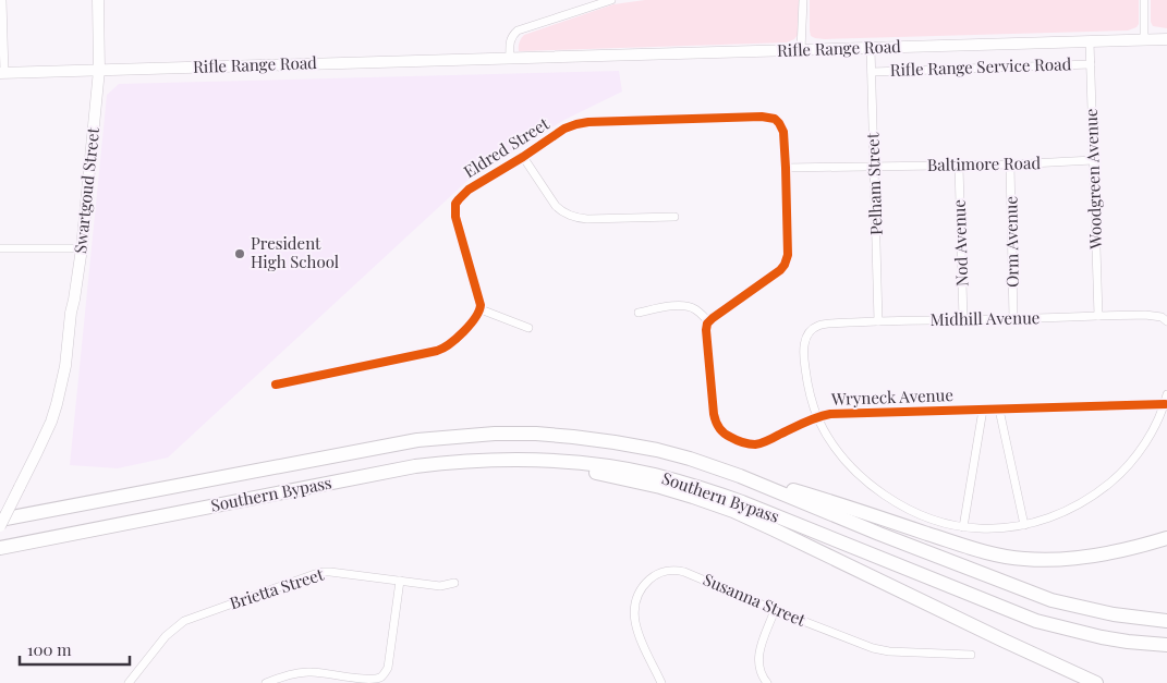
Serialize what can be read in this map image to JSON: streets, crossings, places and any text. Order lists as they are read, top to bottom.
{
  "streets": {
    "highway": ["Southern Bypass"],
    "main road": ["Rifle Range Road", "Swartgoud Street"],
    "street": [
      "Rifle Range Service Road",
      "Eldred Street",
      "Baltimore Road",
      "Woodgreen Avenue",
      "Pelham Street",
      "Orm Avenue",
      "Nod Avenue",
      "Midhill Avenue",
      "Wryneck Avenue",
      "Brietta Street",
      "Susanna Street"
    ]
  },
  "crossings": [
    ["Rifle Range Road", "Woodgreen Avenue"],
    ["Rifle Range Road", "Pelham Street"],
    ["Rifle Range Road", "Swartgoud Street"],
    ["Rifle Range Service Road", "Woodgreen Avenue"],
    ["Rifle Range Service Road", "Pelham Street"],
    ["Eldred Street", "Baltimore Road"],
    ["Baltimore Road", "Woodgreen Avenue"],
    ["Baltimore Road", "Pelham Street"],
    ["Baltimore Road", "Orm Avenue"],
    ["Baltimore Road", "Nod Avenue"],
    ["Woodgreen Avenue", "Midhill Avenue"],
    ["Pelham Street", "Midhill Avenue"],
    ["Orm Avenue", "Midhill Avenue"],
    ["Nod Avenue", "Midhill Avenue"],
    ["Midhill Avenue", "Wryneck Avenue"]
  ],
  "places": ["President High School"],
  "scale_bar": "100 m"
}
